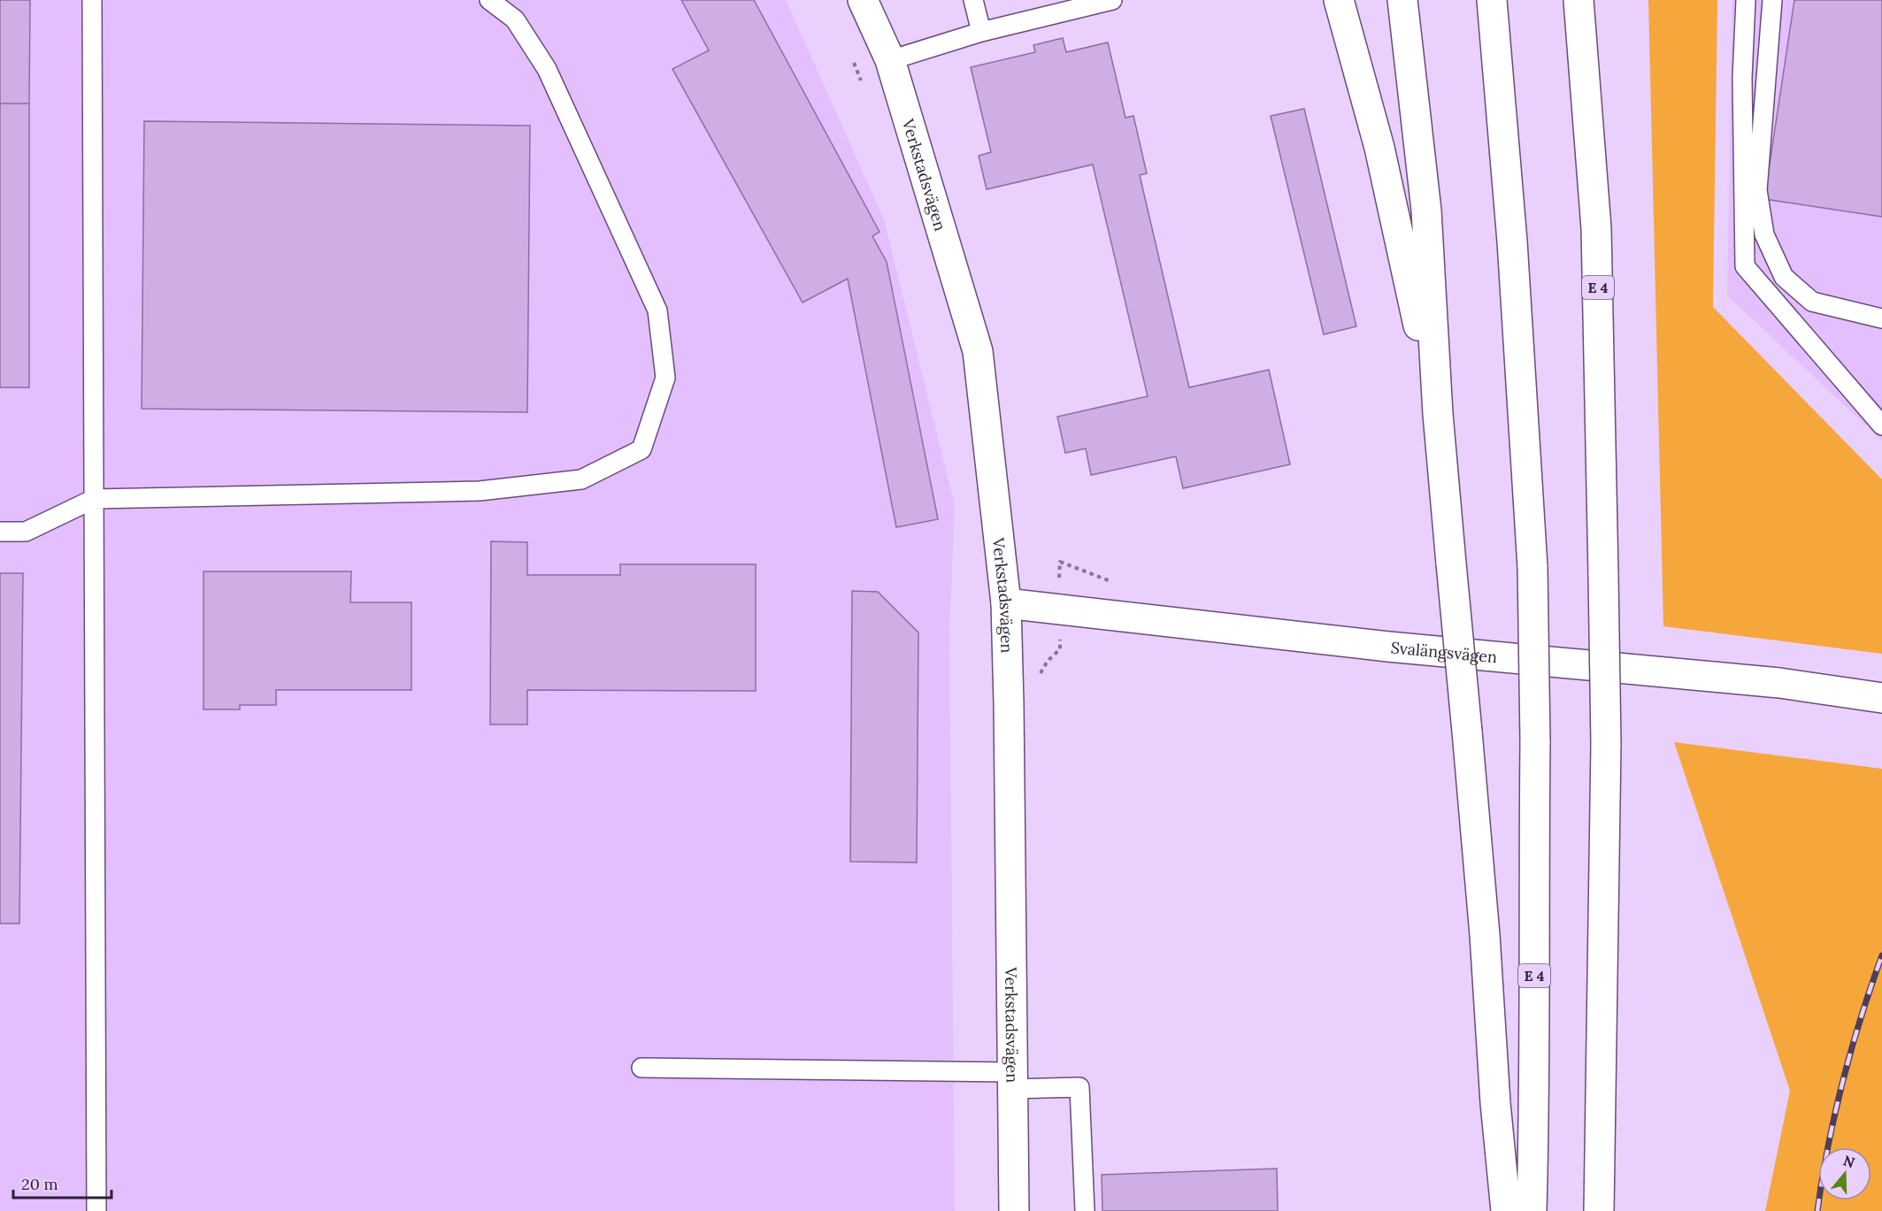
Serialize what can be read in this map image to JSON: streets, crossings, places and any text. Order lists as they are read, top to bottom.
{
  "streets": {
    "main road": ["Verkstadsvägen", "E 4", "Svalängsvägen"]
  },
  "crossings": [
    ["Verkstadsvägen", "Svalängsvägen"]
  ],
  "scale_bar": "20 m",
  "north": "top"
}
